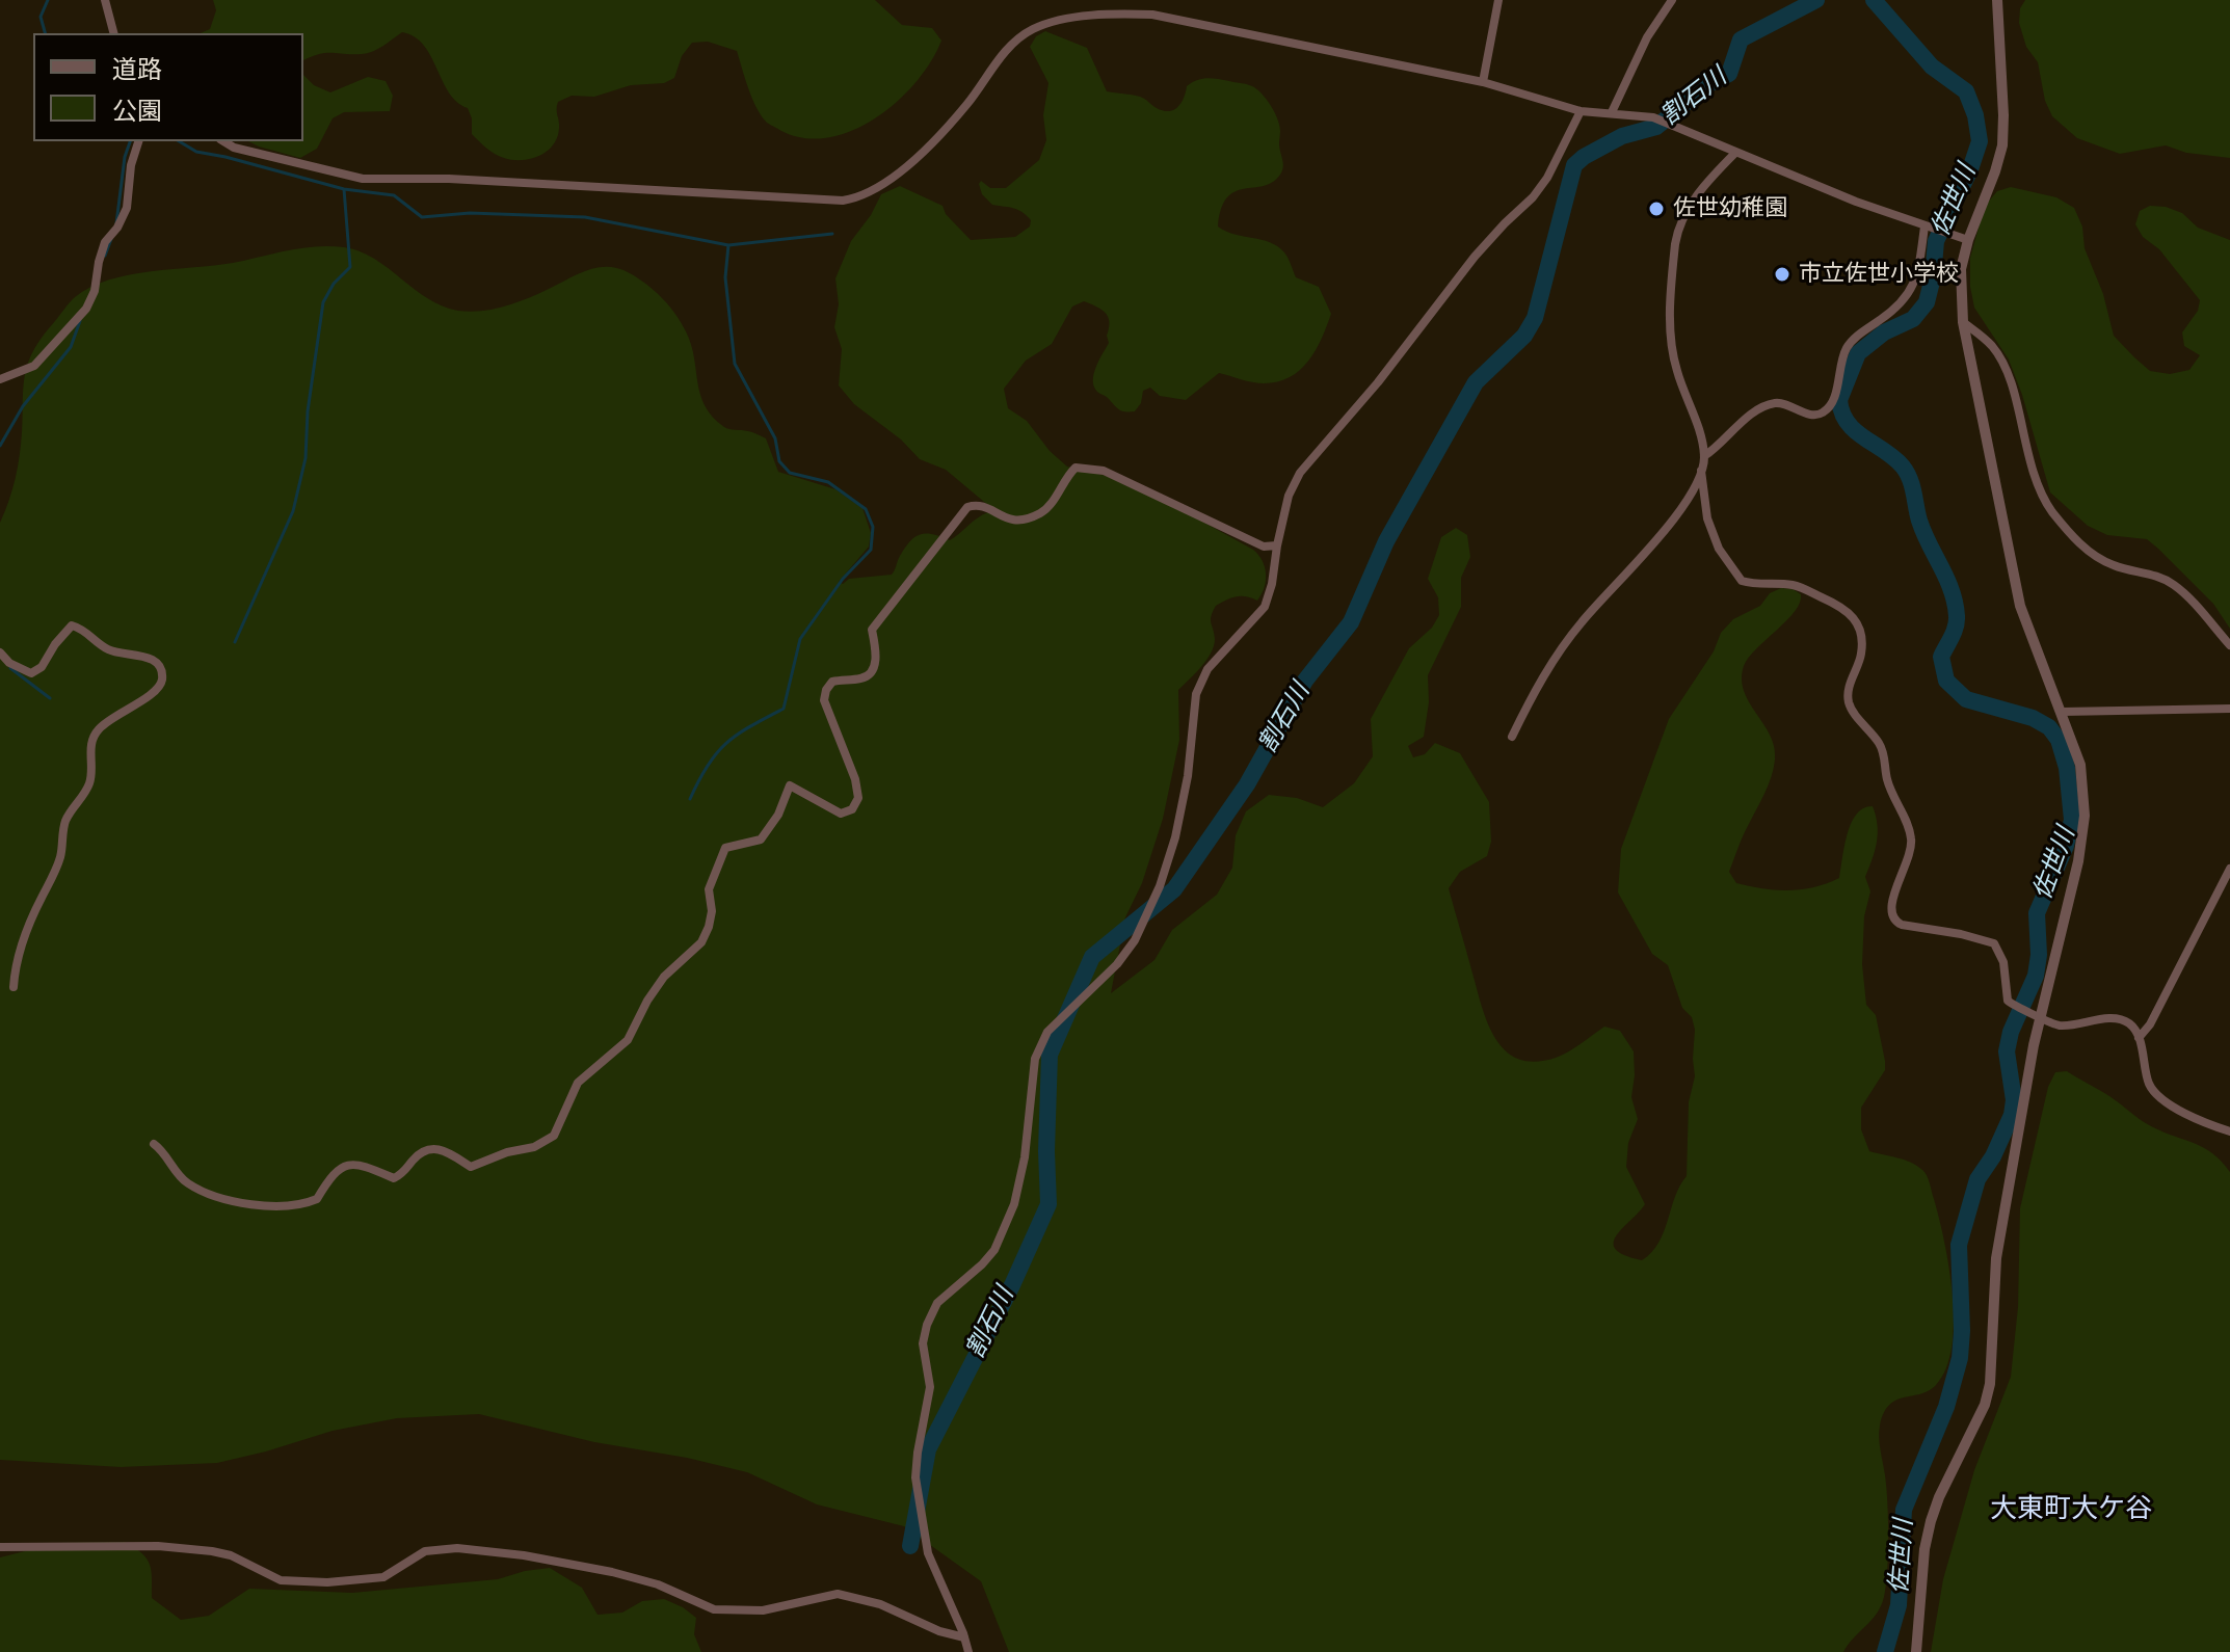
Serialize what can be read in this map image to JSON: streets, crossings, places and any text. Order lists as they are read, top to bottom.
{
  "districts": ["大東町大ケ谷"],
  "water": ["割石川", "佐世川"],
  "places": ["佐世幼稚園", "市立佐世小学校"],
  "legend": ["道路", "公園"]
}
